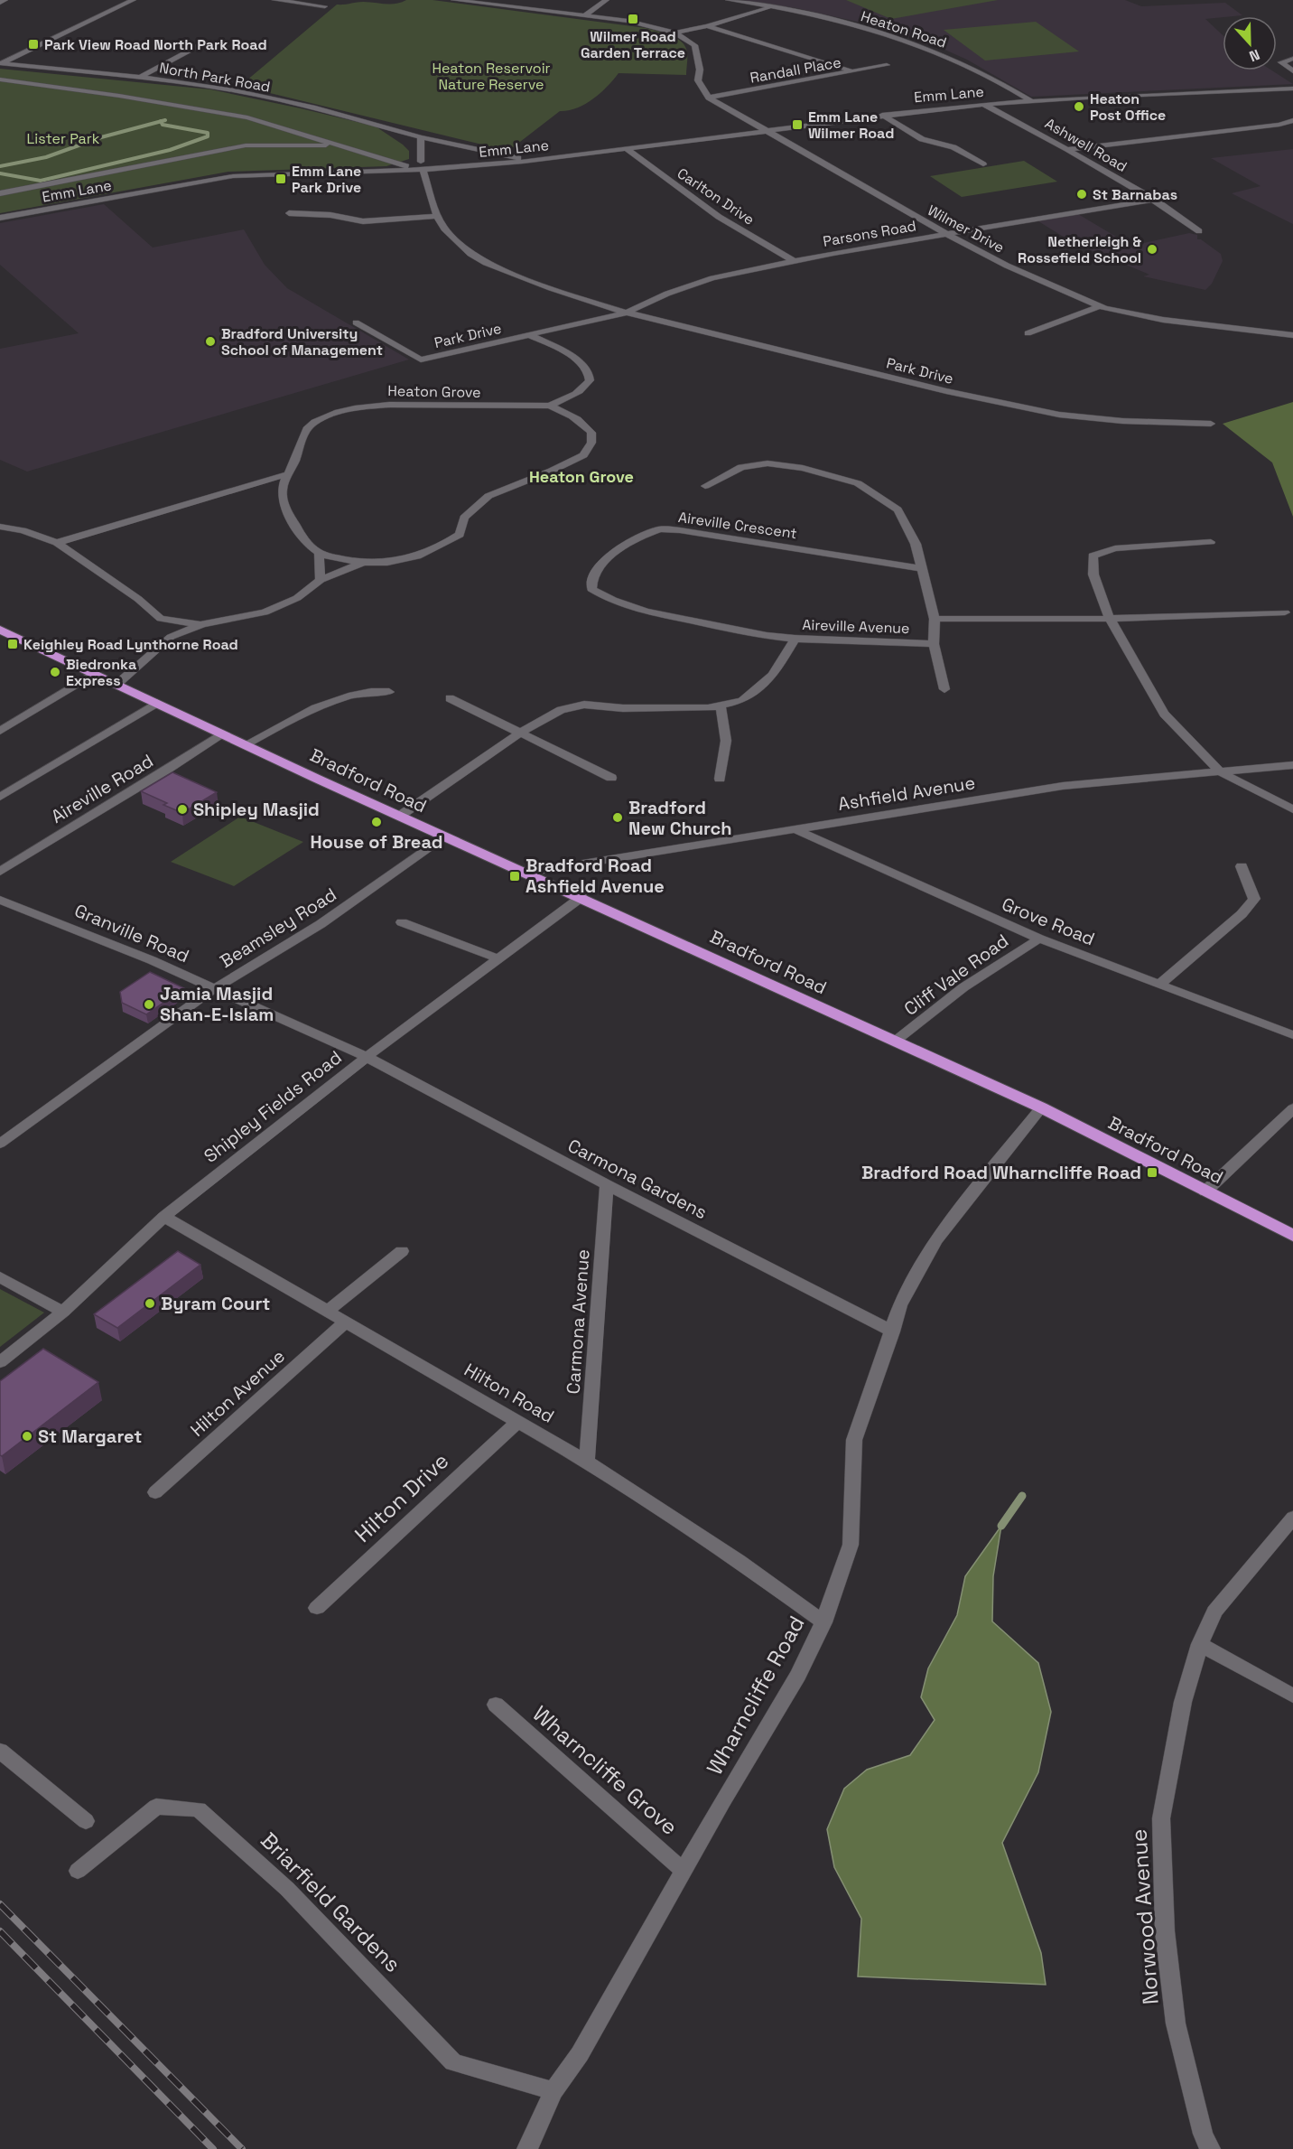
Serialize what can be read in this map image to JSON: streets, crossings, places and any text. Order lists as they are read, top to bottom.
{
  "streets": {
    "highway": ["Bradford Road"],
    "street": [
      "Heaton Road",
      "Randall Place",
      "North Park Road",
      "Emm Lane",
      "Ashwell Road",
      "Carlton Drive",
      "Wilmer Drive",
      "Parsons Road",
      "Park Drive",
      "Heaton Grove",
      "Aireville Crescent",
      "Aireville Avenue",
      "Aireville Road",
      "Ashfield Avenue",
      "Grove Road",
      "Beamsley Road",
      "Granville Road",
      "Cliff Vale Road",
      "Shipley Fields Road",
      "Carmona Gardens",
      "Carmona Avenue",
      "Hilton Avenue",
      "Hilton Road",
      "Hilton Drive",
      "Wharncliffe Road",
      "Wharncliffe Grove",
      "Briarfield Gardens",
      "Norwood Avenue"
    ]
  },
  "crossings": [
    ["Heaton Road", "Emm Lane"],
    ["Randall Place", "Wilmer Drive"],
    ["North Park Road", "Park Drive"],
    ["Emm Lane", "Ashwell Road"],
    ["Emm Lane", "Carlton Drive"],
    ["Emm Lane", "Wilmer Drive"],
    ["Emm Lane", "Park Drive"],
    ["Ashwell Road", "Parsons Road"],
    ["Carlton Drive", "Parsons Road"],
    ["Wilmer Drive", "Parsons Road"],
    ["Parsons Road", "Park Drive"],
    ["Park Drive", "Heaton Grove"],
    ["Heaton Grove", "Bradford Road"],
    ["Aireville Crescent", "Aireville Avenue"],
    ["Aireville Avenue", "Bradford Road"],
    ["Bradford Road", "Aireville Road"],
    ["Bradford Road", "Ashfield Avenue"],
    ["Bradford Road", "Beamsley Road"],
    ["Bradford Road", "Cliff Vale Road"],
    ["Bradford Road", "Shipley Fields Road"],
    ["Bradford Road", "Wharncliffe Road"],
    ["Ashfield Avenue", "Grove Road"],
    ["Grove Road", "Cliff Vale Road"],
    ["Beamsley Road", "Granville Road"],
    ["Granville Road", "Shipley Fields Road"],
    ["Granville Road", "Carmona Gardens"],
    ["Shipley Fields Road", "Carmona Gardens"],
    ["Shipley Fields Road", "Hilton Road"],
    ["Carmona Gardens", "Carmona Avenue"],
    ["Carmona Gardens", "Wharncliffe Road"],
    ["Carmona Avenue", "Hilton Road"],
    ["Hilton Avenue", "Hilton Road"],
    ["Hilton Road", "Hilton Drive"],
    ["Hilton Road", "Wharncliffe Road"],
    ["Wharncliffe Road", "Wharncliffe Grove"],
    ["Wharncliffe Road", "Briarfield Gardens"]
  ],
  "districts": ["Heaton Grove"],
  "parks": ["Heaton Reservoir Nature Reserve", "Lister Park"],
  "places": {
    "transit": [
      "Wilmer Road Garden Terrace",
      "Park View Road North Park Road",
      "Emm Lane Wilmer Road",
      "Emm Lane Park Drive",
      "Keighley Road Lynthorne Road",
      "Bradford Road Ashfield Avenue",
      "Bradford Road Wharncliffe Road"
    ],
    "other": [
      "Heaton Post Office",
      "St Barnabas",
      "Netherleigh & Rossefield School",
      "Bradford University School of Management",
      "Biedronka Express",
      "Shipley Masjid",
      "Bradford New Church",
      "House of Bread",
      "Jamia Masjid Shan-E-Islam",
      "Byram Court",
      "St Margaret"
    ]
  },
  "north": "bottom"
}
